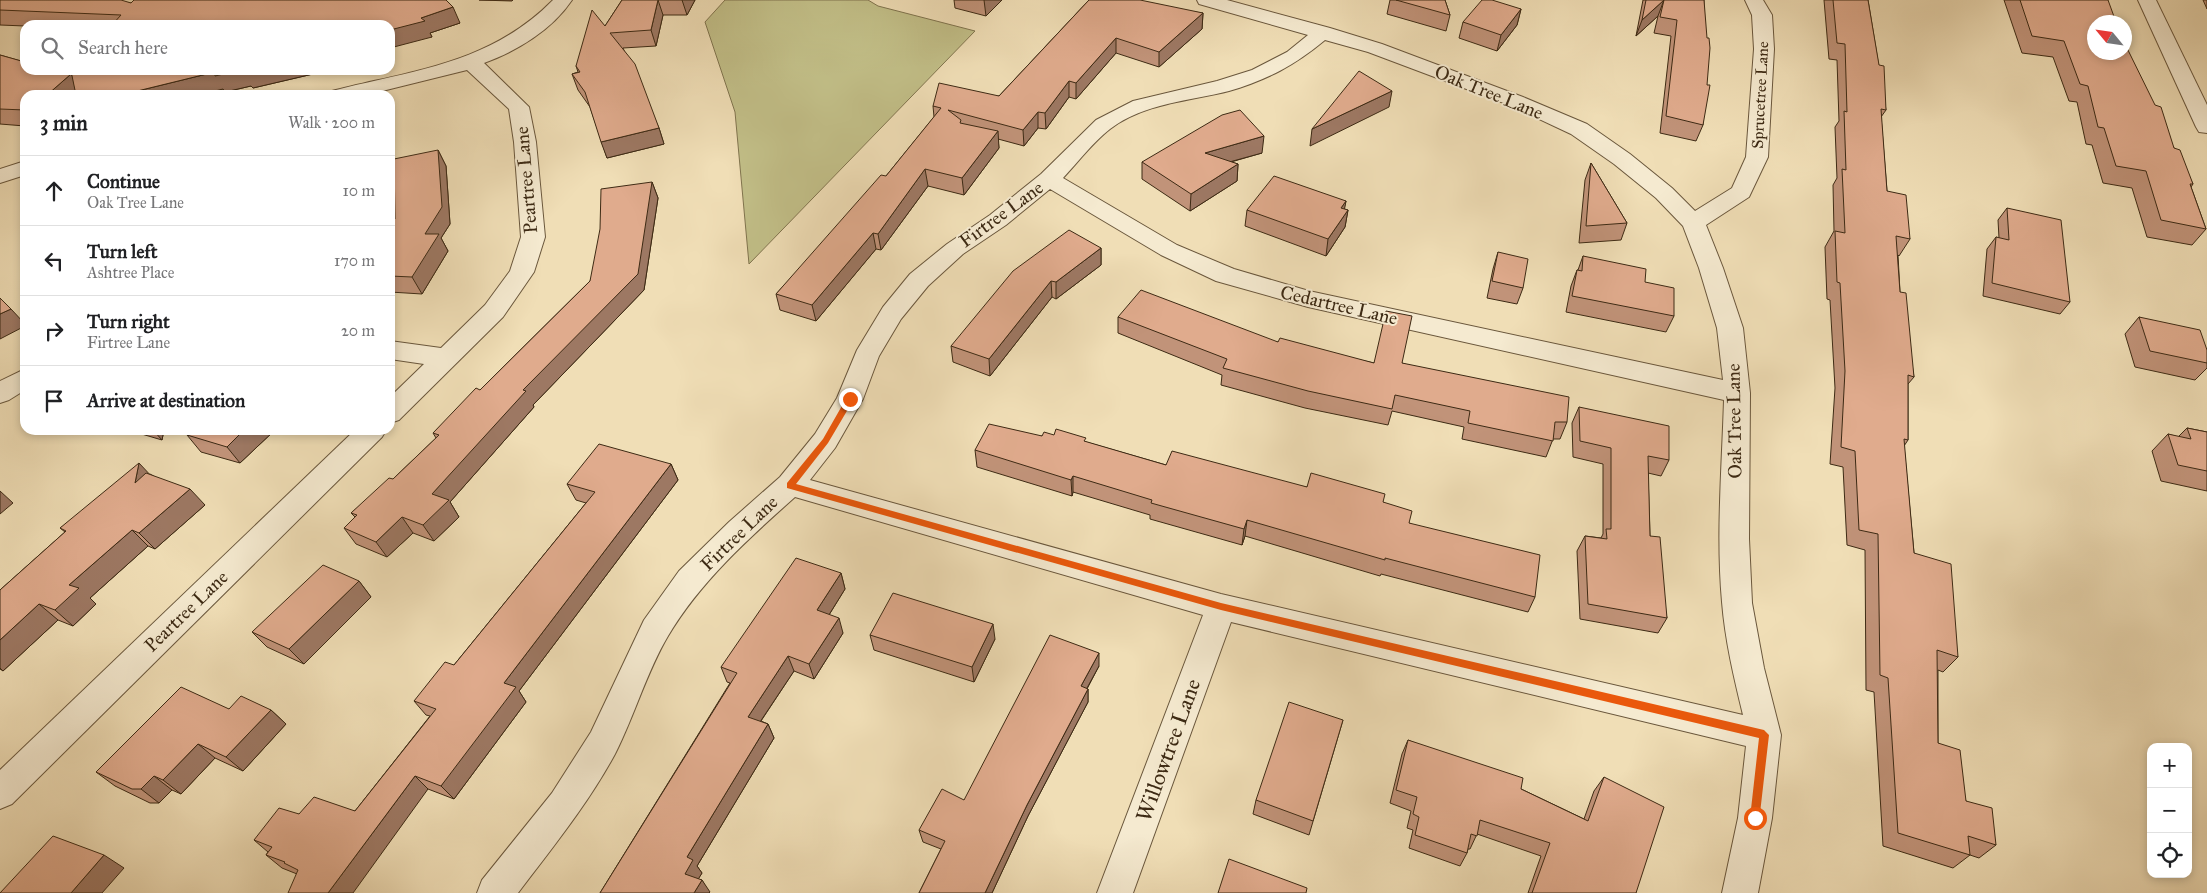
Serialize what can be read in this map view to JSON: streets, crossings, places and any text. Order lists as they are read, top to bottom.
{
  "streets": {
    "street": [
      "Oak Tree Lane",
      "Sprucetree Lane",
      "Peartree Lane",
      "Firtree Lane",
      "Cedartree Lane",
      "Willowtree Lane"
    ]
  },
  "crossings": [
    ["Oak Tree Lane", "Sprucetree Lane"],
    ["Oak Tree Lane", "Firtree Lane"],
    ["Oak Tree Lane", "Cedartree Lane"],
    ["Firtree Lane", "Cedartree Lane"]
  ],
  "north": "top left",
  "page": {
    "search": "Search here",
    "heading": ["3 min", "Walk · 200 m"],
    "list": [
      ["Continue", "Oak Tree Lane", "10 m"],
      ["Turn left", "Ashtree Place", "170 m"],
      ["Turn right", "Firtree Lane", "20 m"],
      "Arrive at destination"
    ],
    "map_buttons": ["+", "−"]
  }
}
